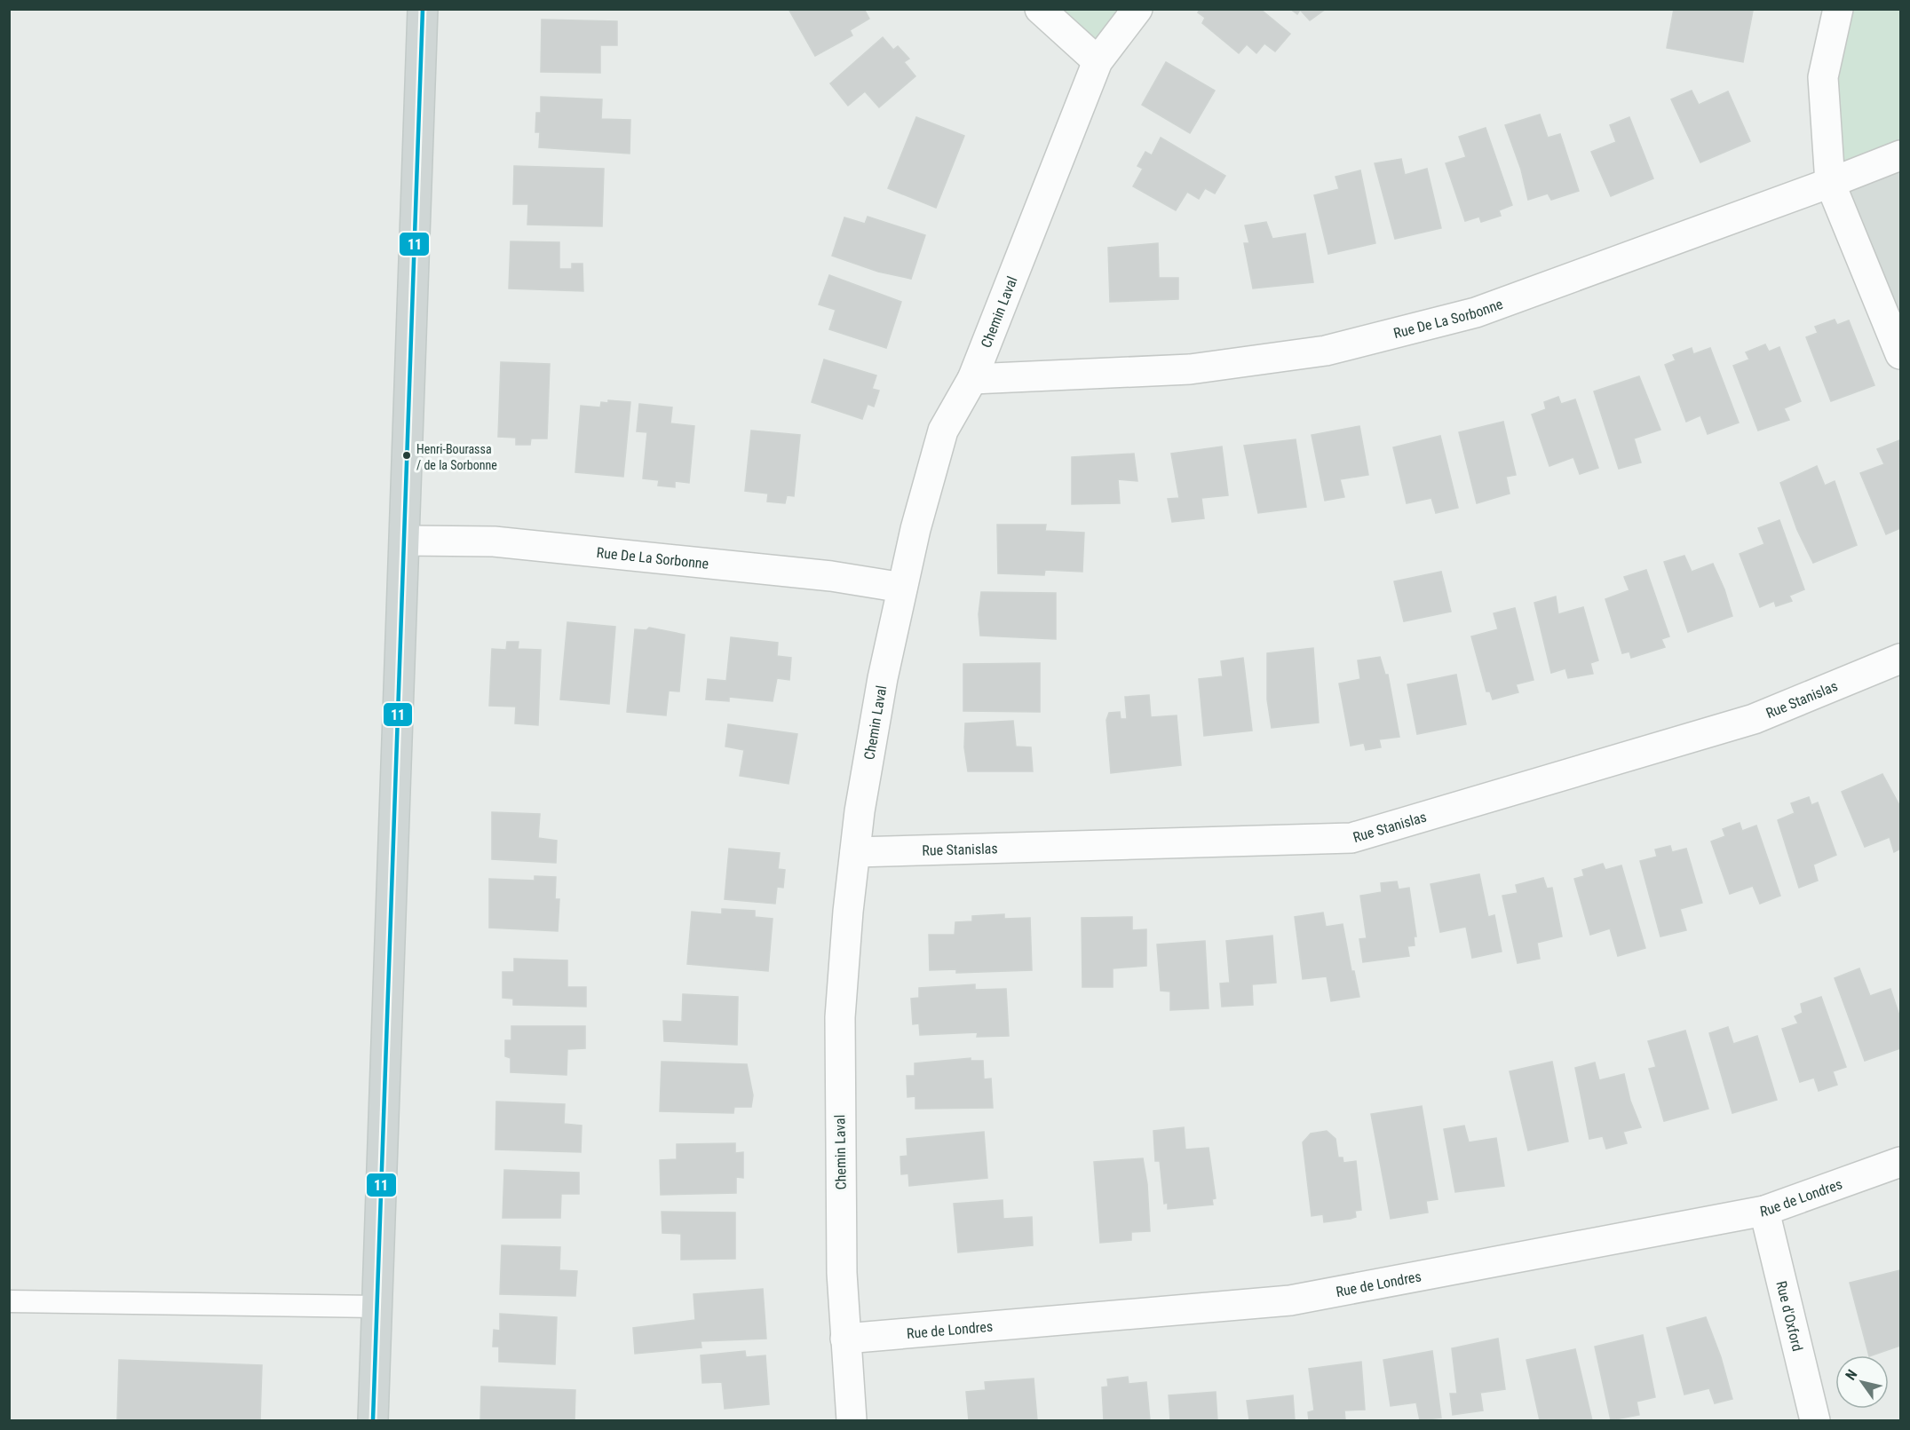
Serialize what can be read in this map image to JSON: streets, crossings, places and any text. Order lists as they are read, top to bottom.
{
  "streets": {
    "street": [
      "Chemin Laval",
      "Rue De La Sorbonne",
      "Rue Stanislas",
      "Rue de Londres",
      "Rue d'Oxford"
    ]
  },
  "crossings": [
    ["Chemin Laval", "Rue De La Sorbonne"],
    ["Chemin Laval", "Rue Stanislas"],
    ["Chemin Laval", "Rue de Londres"],
    ["Rue de Londres", "Rue d'Oxford"]
  ],
  "places": ["Henri-Bourassa / de la Sorbonne"],
  "lines": ["transit line 11"],
  "north": "top left"
}
